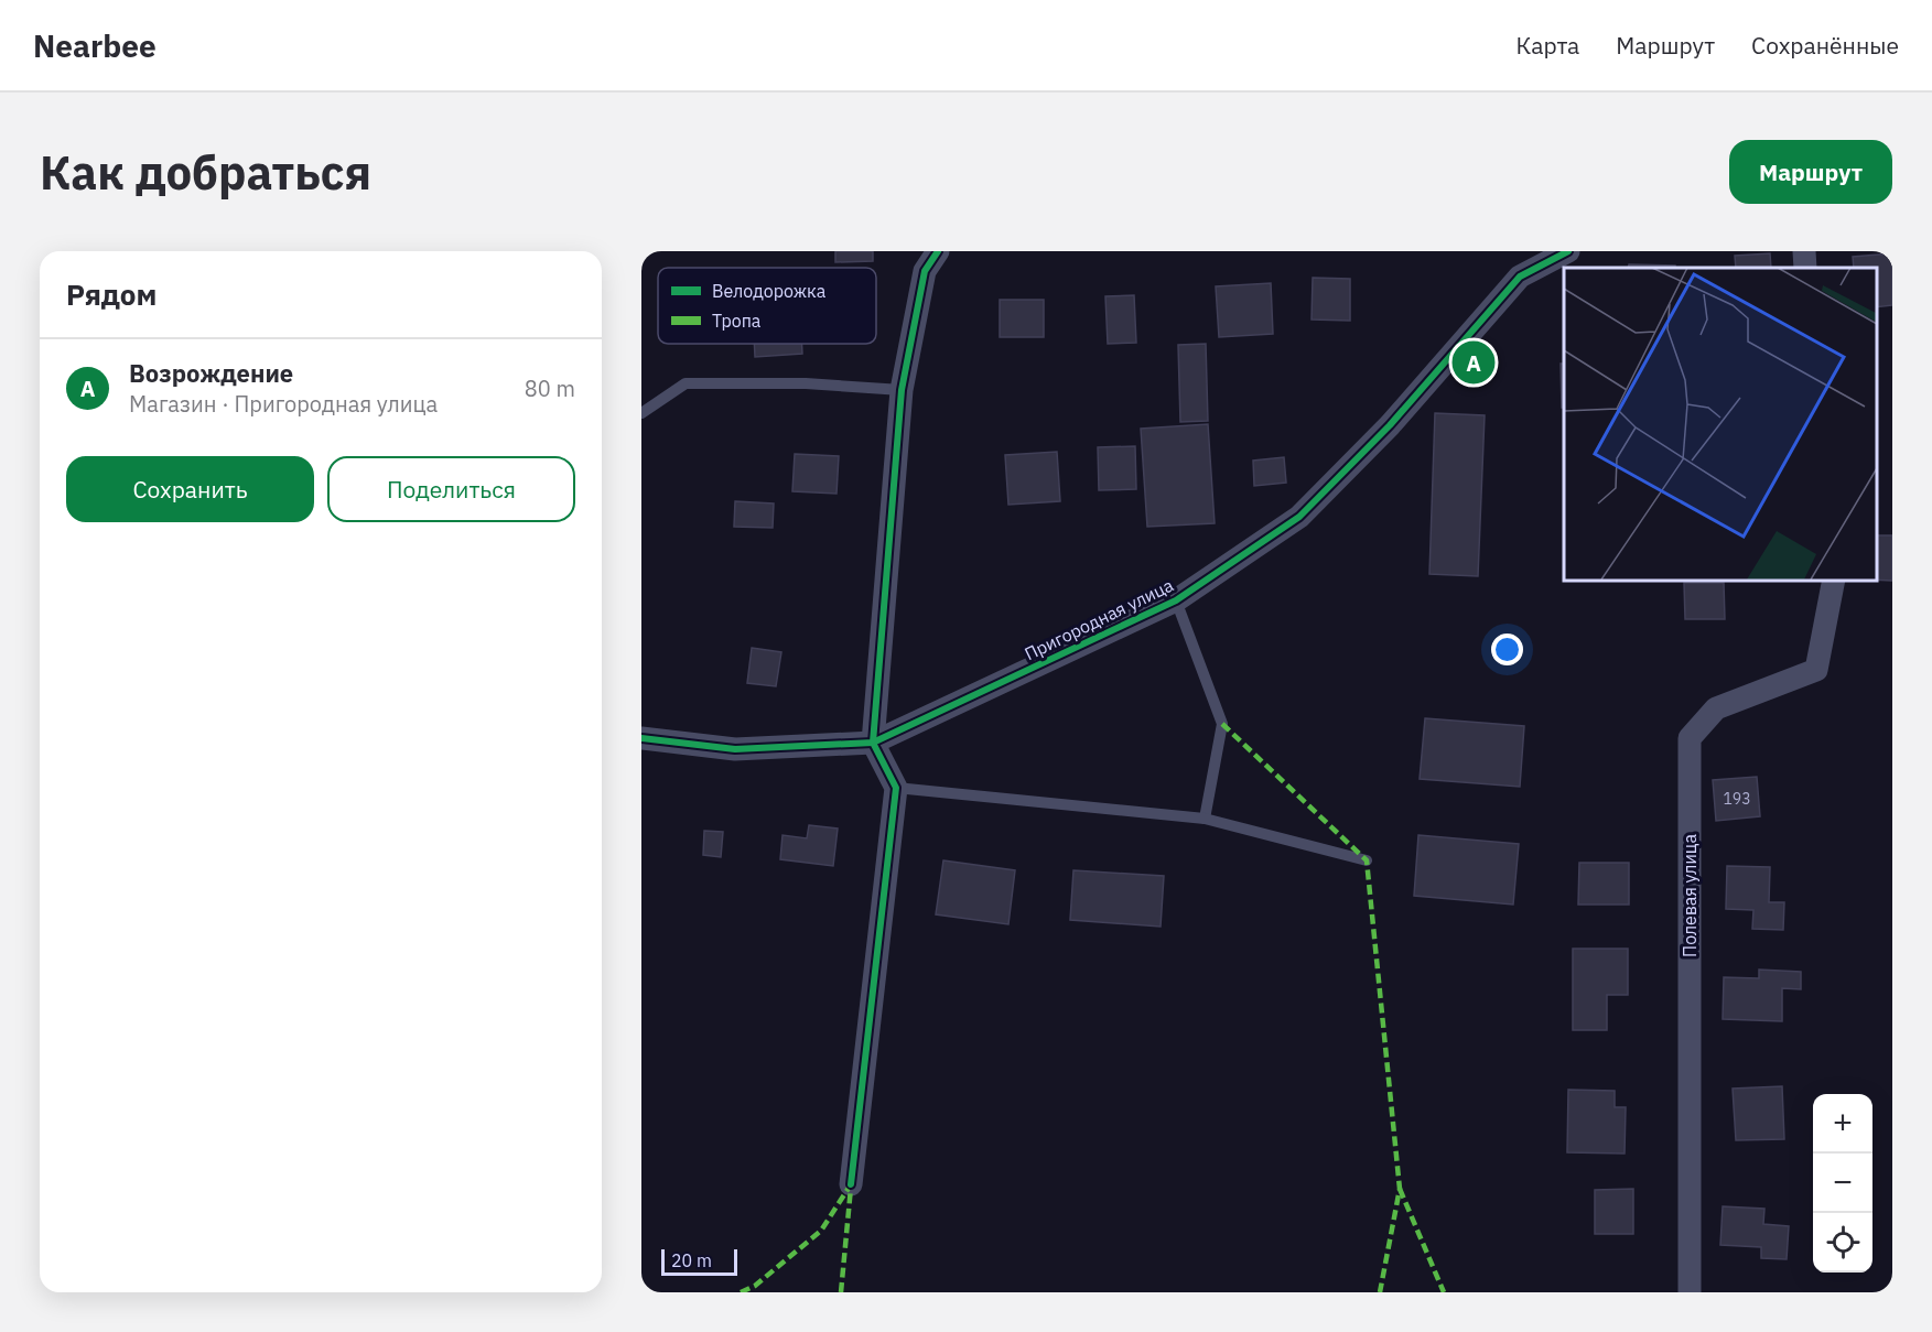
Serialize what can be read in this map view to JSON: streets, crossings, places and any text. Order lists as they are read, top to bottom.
{
  "streets": {
    "street": ["Пригородная улица", "Полевая улица"]
  },
  "house_numbers": ["193"],
  "legend": ["Велодорожка", "Тропа"],
  "scale_bar": "20 m",
  "page": {
    "header": "Nearbee",
    "nav": ["Карта", "Маршрут", "Сохранённые"],
    "buttons": [
      "Маршрут",
      ["Сохранить", "Поделиться"]
    ],
    "title": "Как добраться",
    "heading": "Рядом",
    "list": [
      {
        "mark": "A",
        "name": "Возрождение",
        "note": "Магазин · Пригородная улица",
        "value": "80 m"
      }
    ],
    "pins": "A",
    "map_buttons": ["+", "−"],
    "scale": "20 m"
  }
}
